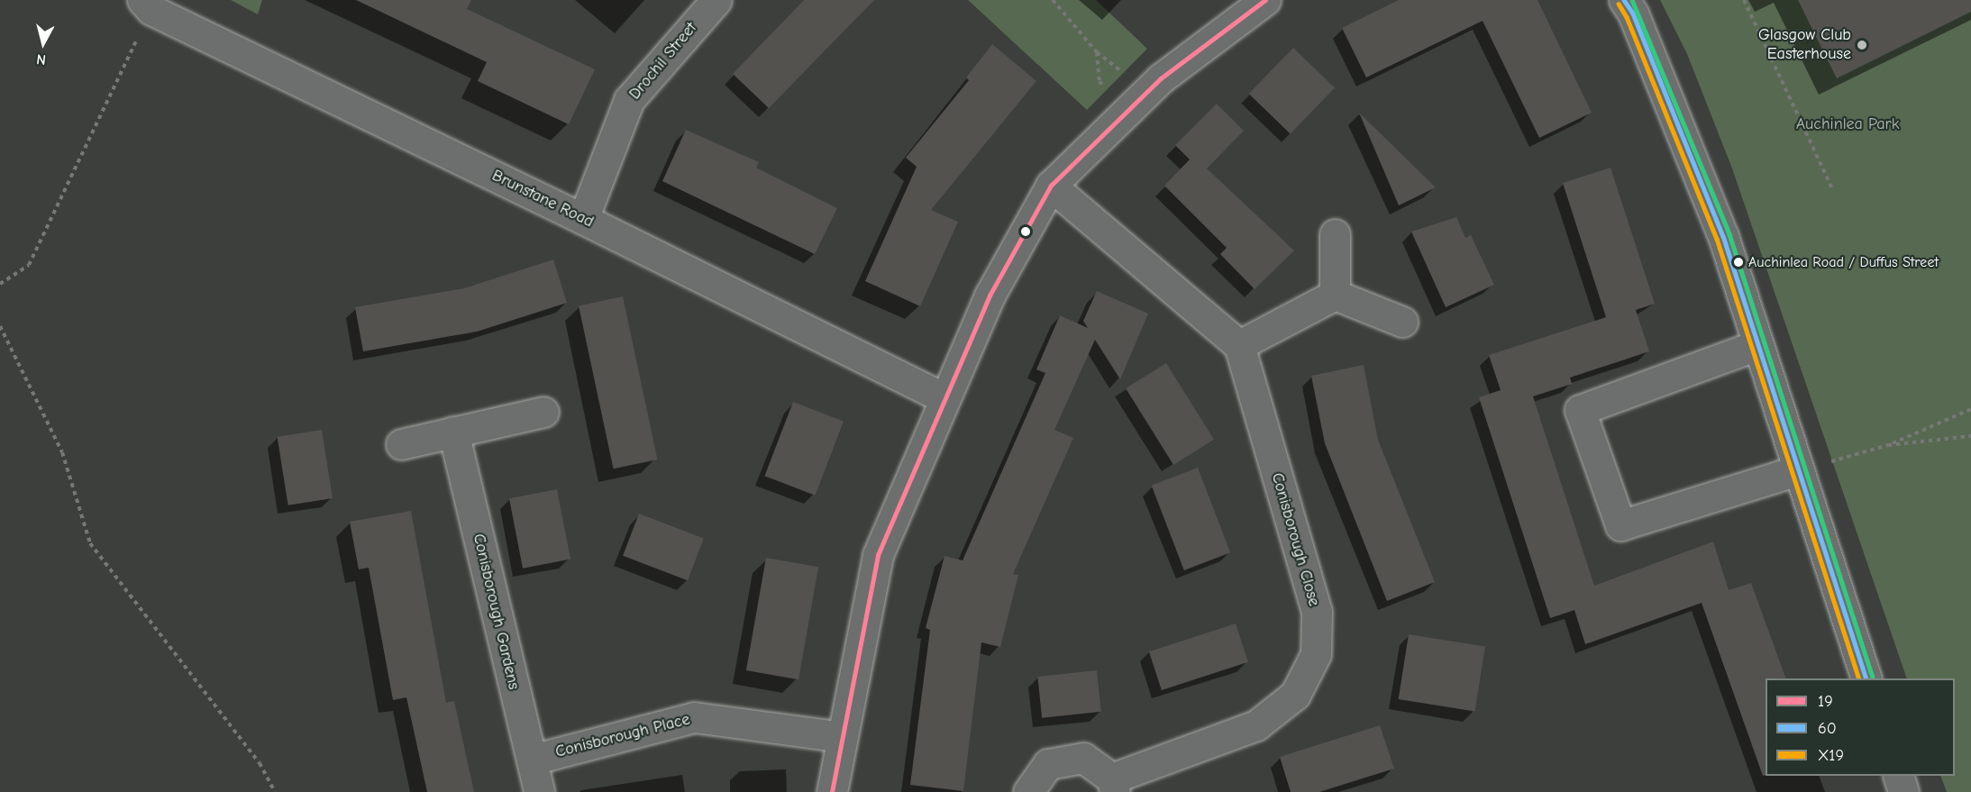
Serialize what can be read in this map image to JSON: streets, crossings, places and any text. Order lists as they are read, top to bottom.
{
  "streets": {
    "street": [
      "Drochil Street",
      "Brunstane Road",
      "Conisborough Close",
      "Conisborough Gardens",
      "Conisborough Place"
    ]
  },
  "crossings": [
    ["Drochil Street", "Brunstane Road"],
    ["Conisborough Gardens", "Conisborough Place"]
  ],
  "parks": ["Auchinlea Park"],
  "places": ["Glasgow Club Easterhouse", "Auchinlea Road / Duffus Street"],
  "lines": ["transit line 19", "transit line 60", "transit line X19"],
  "legend": ["19", "60", "X19"],
  "north": "bottom"
}
